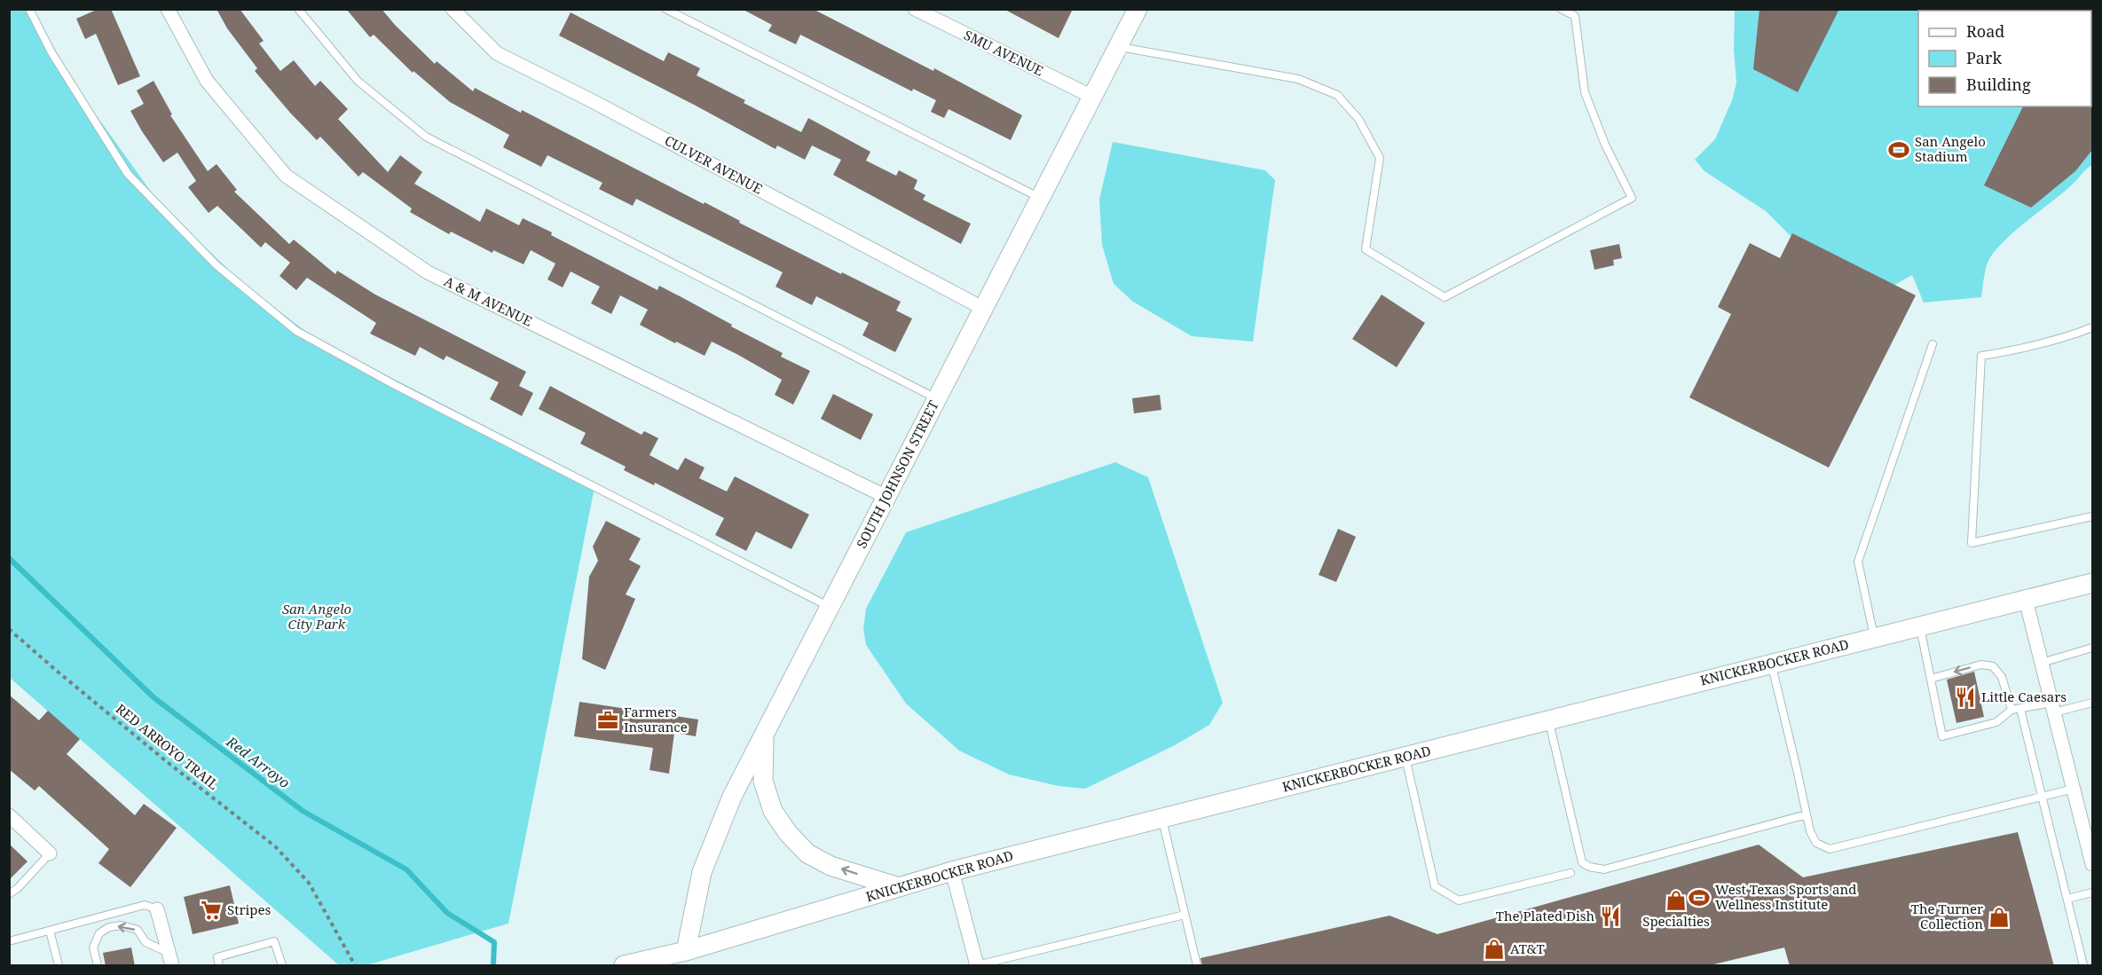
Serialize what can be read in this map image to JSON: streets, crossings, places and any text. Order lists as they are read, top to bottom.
{
  "streets": {
    "main road": ["SOUTH JOHNSON STREET", "KNICKERBOCKER ROAD"],
    "street": ["SMU AVENUE", "CULVER AVENUE", "A & M AVENUE"],
    "path": ["RED ARROYO TRAIL"]
  },
  "crossings": [
    ["SMU AVENUE", "SOUTH JOHNSON STREET"],
    ["CULVER AVENUE", "SOUTH JOHNSON STREET"],
    ["A & M AVENUE", "SOUTH JOHNSON STREET"],
    ["SOUTH JOHNSON STREET", "KNICKERBOCKER ROAD"]
  ],
  "water": ["Red Arroyo"],
  "parks": ["San Angelo City Park"],
  "places": {
    "sports": ["San Angelo Stadium", "West Texas Sports and Wellness Institute"],
    "restaurant": ["Little Caesars", "The Plated Dish"],
    "office": ["Farmers Insurance"],
    "shop": ["Specialties", "The Turner Collection", "AT&T"],
    "supermarket": ["Stripes"]
  },
  "legend": ["Road", "Park", "Building"]
}
